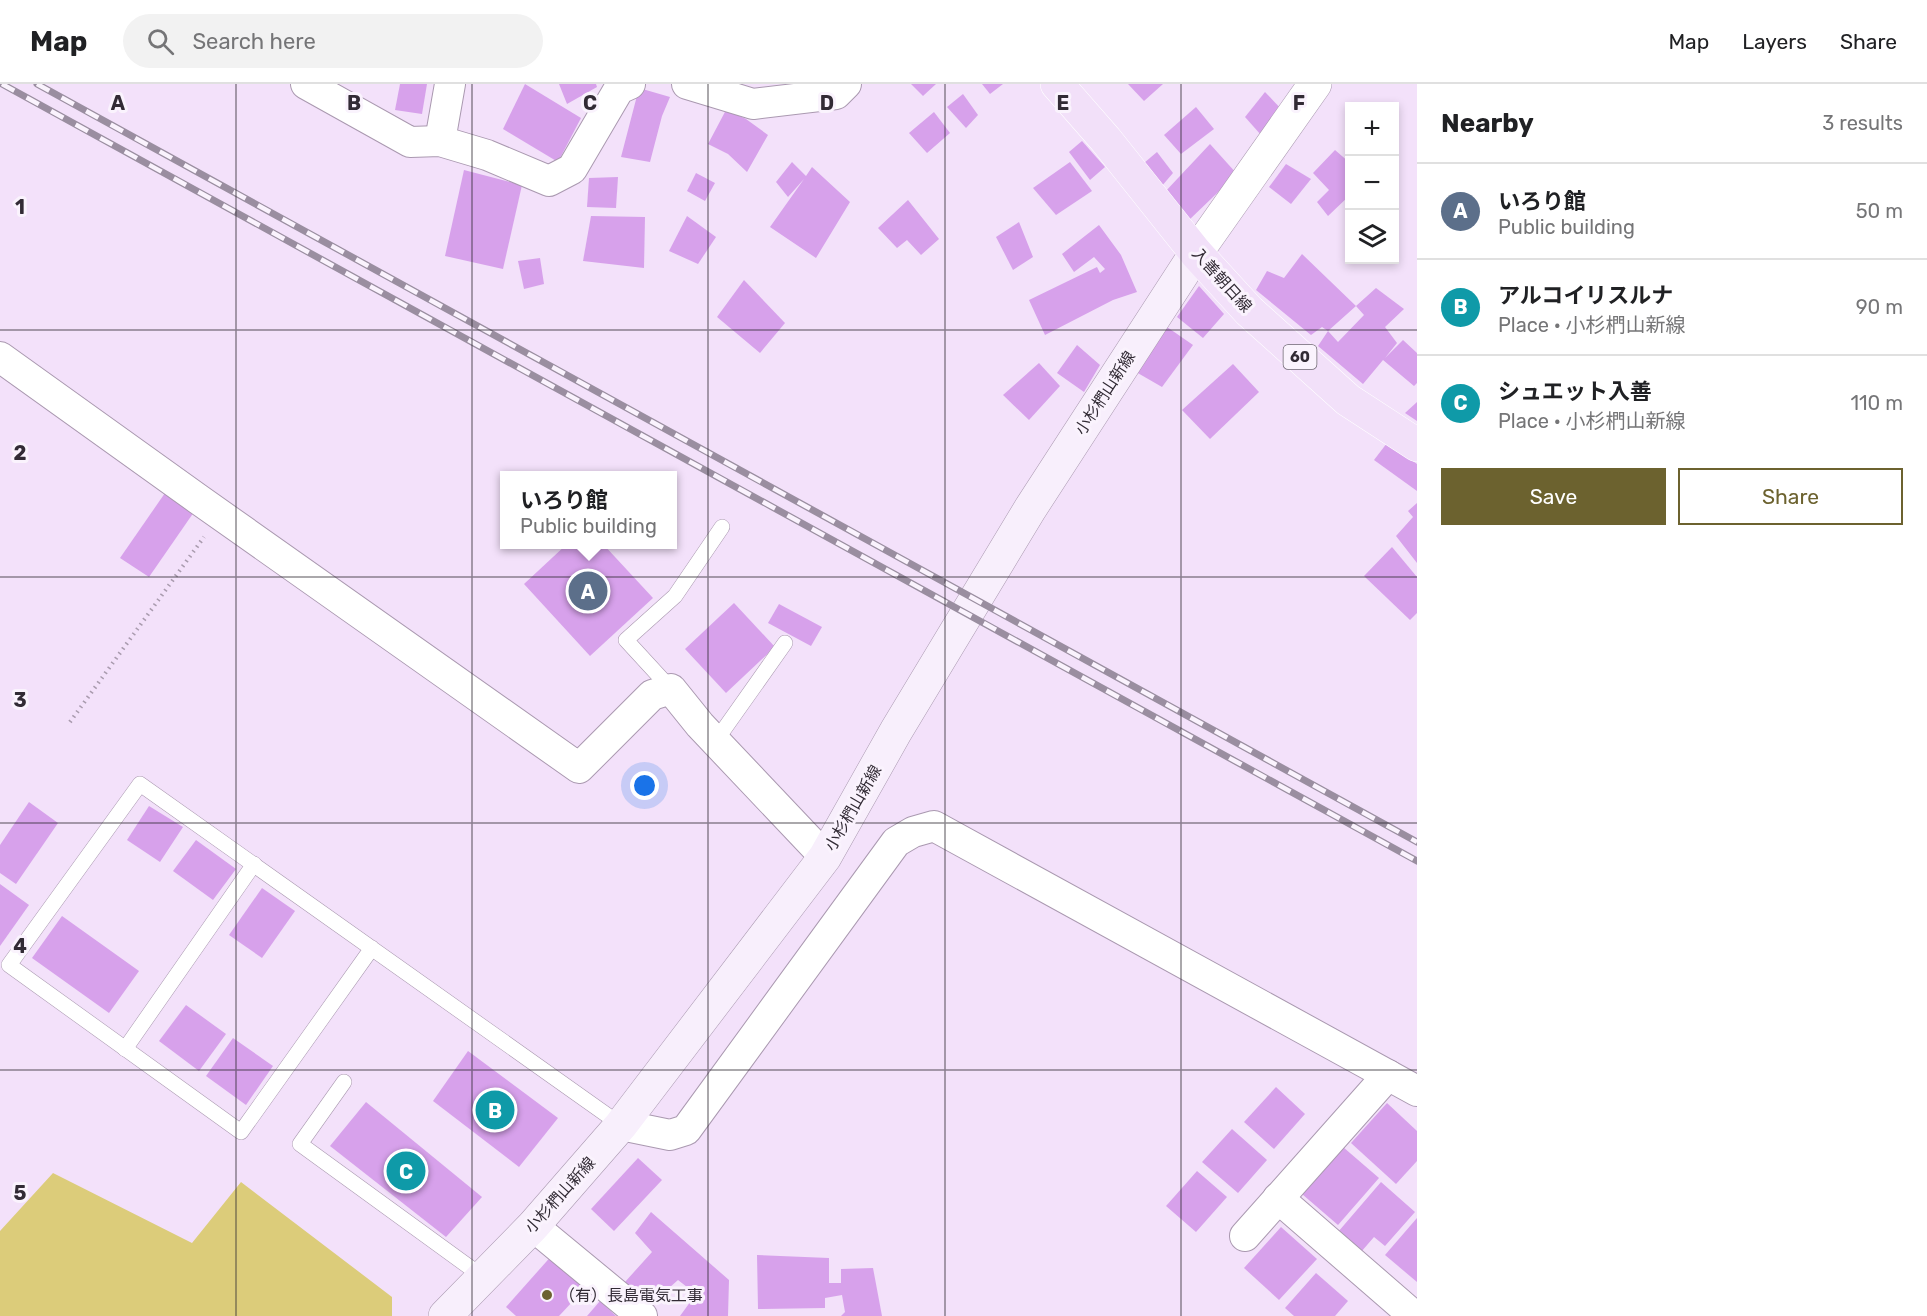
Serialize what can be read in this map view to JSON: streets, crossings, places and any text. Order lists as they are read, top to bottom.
{
  "streets": {
    "main road": ["入善朝日線", "60", "小杉椚山新線"]
  },
  "crossings": [
    ["入善朝日線", "小杉椚山新線"]
  ],
  "places": ["（有）長島電気工事"],
  "page": {
    "header": "Map",
    "search": "Search here",
    "nav": ["Map", "Layers", "Share"],
    "heading": ["Nearby", "3 results"],
    "map_buttons": ["+", "−"],
    "list": [
      {
        "mark": "A",
        "name": "いろり館",
        "note": "Public building",
        "value": "50 m"
      },
      {
        "mark": "B",
        "name": "アルコイリスルナ",
        "note": "Place · 小杉椚山新線",
        "value": "90 m"
      },
      {
        "mark": "C",
        "name": "シュエット入善",
        "note": "Place · 小杉椚山新線",
        "value": "110 m"
      }
    ],
    "buttons": ["Save", "Share"],
    "popup": ["いろり館", "Public building"],
    "pins": ["A", "B", "C"]
  },
  "grid": {
    "columns": [
      "A",
      "B",
      "C",
      "D",
      "E",
      "F"
    ],
    "rows": [
      "1",
      "2",
      "3",
      "4",
      "5"
    ]
  }
}
